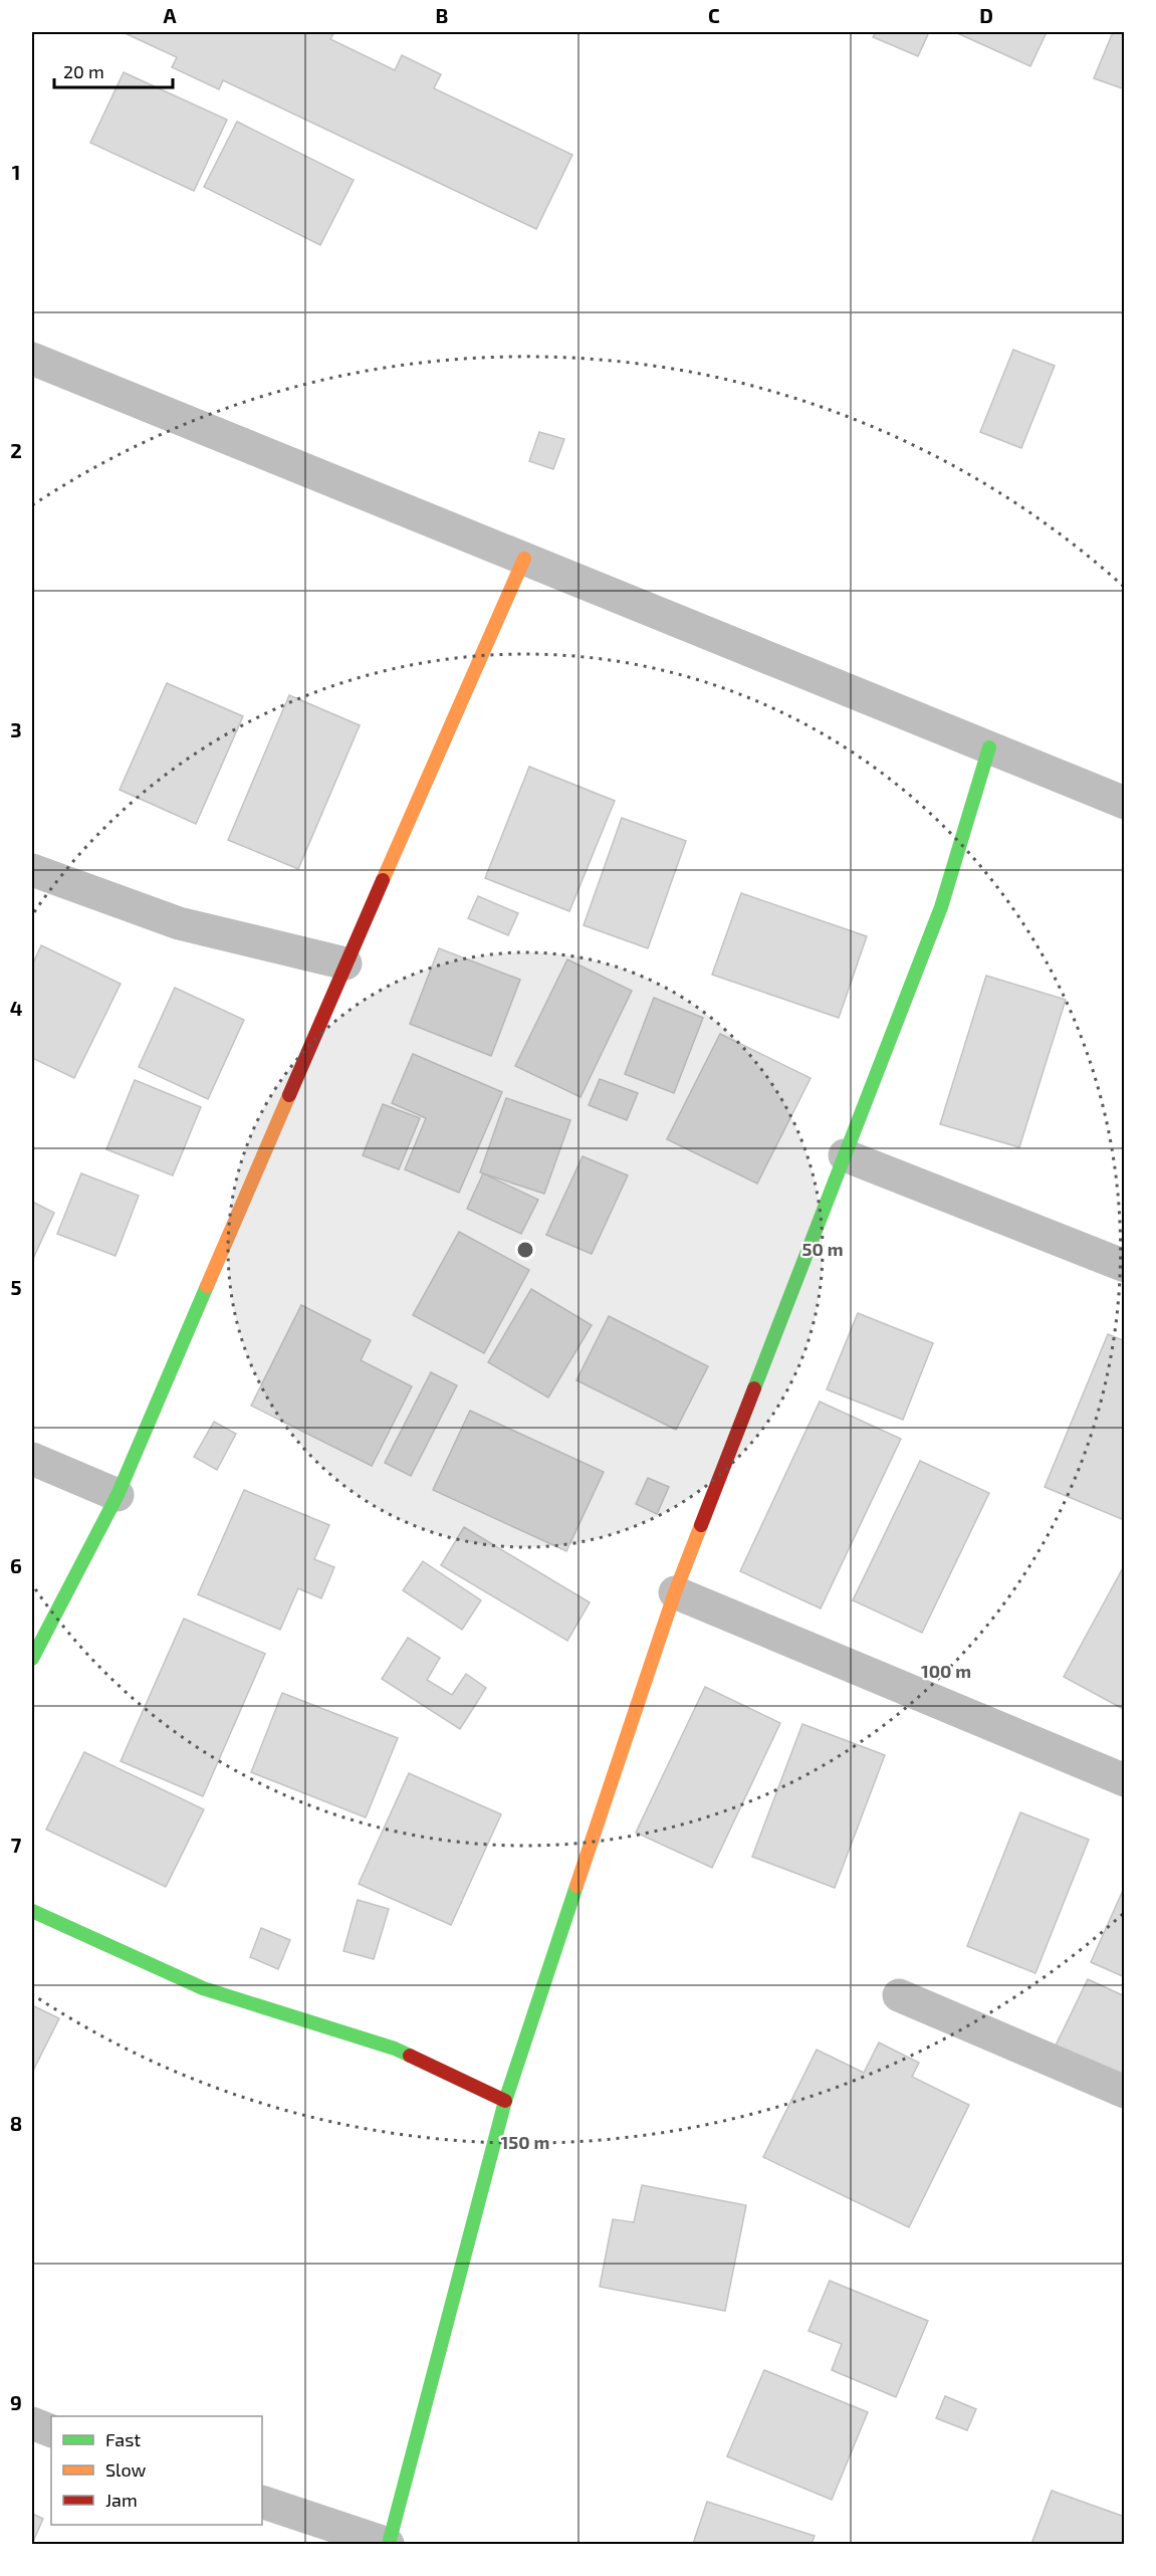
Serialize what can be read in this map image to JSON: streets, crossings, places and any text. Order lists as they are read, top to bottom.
{
  "legend": ["Fast", "Slow", "Jam"],
  "scale_bar": "20 m",
  "grid": {
    "columns": [
      "A",
      "B",
      "C",
      "D"
    ],
    "rows": [
      "1",
      "2",
      "3",
      "4",
      "5",
      "6",
      "7",
      "8",
      "9"
    ]
  },
  "rings": ["50 m", "100 m", "150 m"]
}
